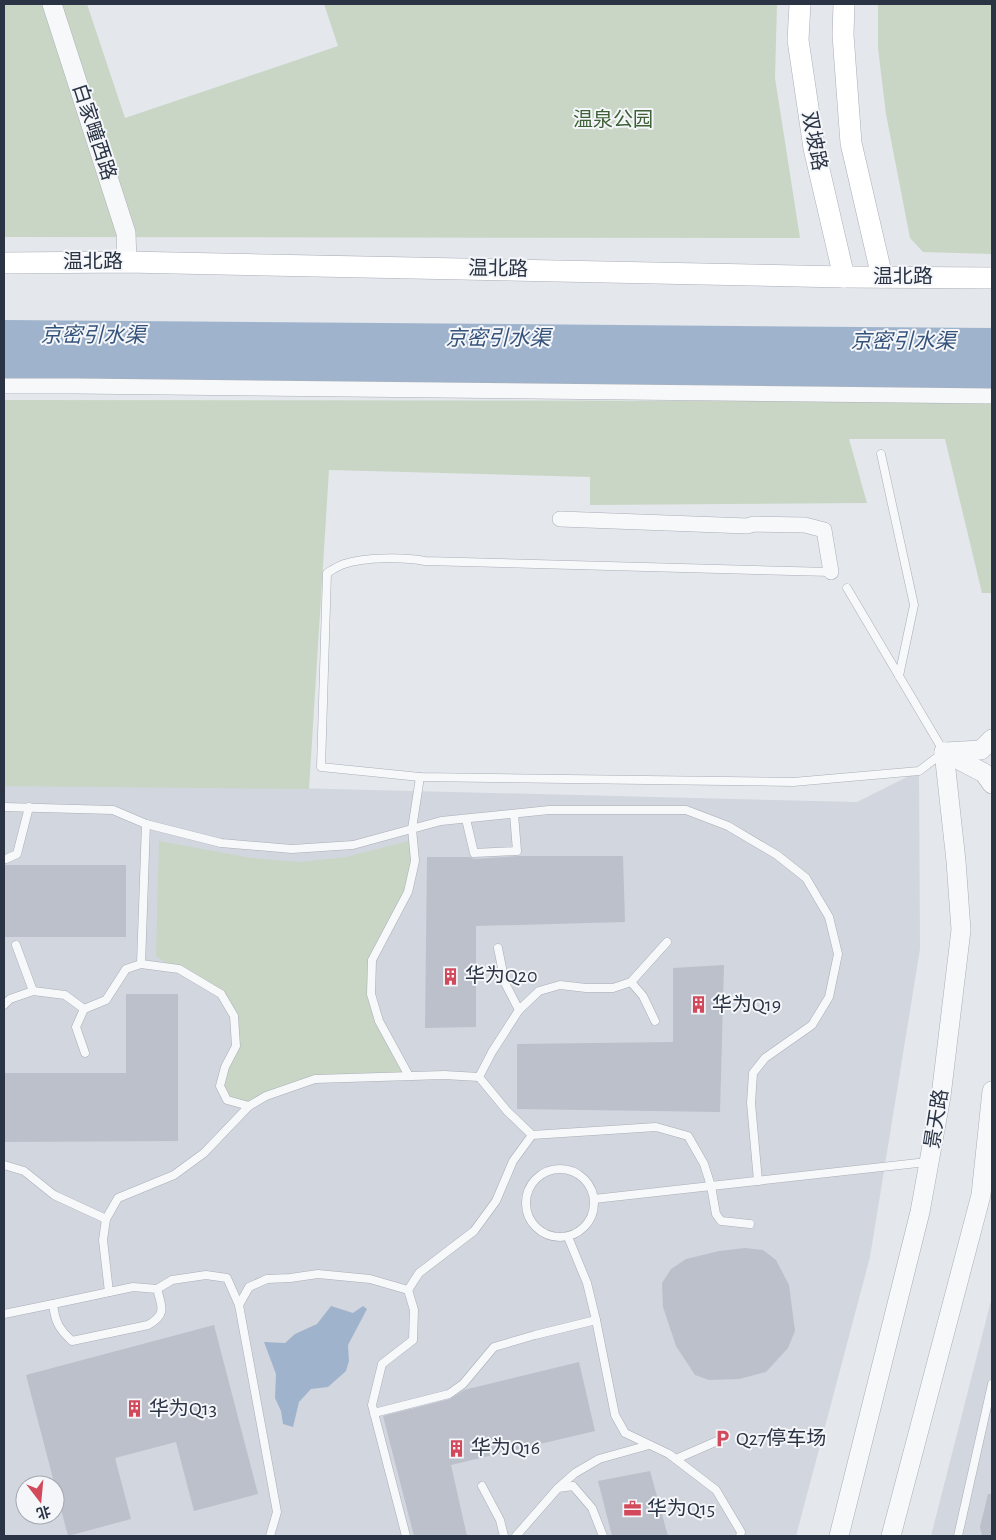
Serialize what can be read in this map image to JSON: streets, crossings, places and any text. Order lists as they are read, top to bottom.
{
  "streets": {
    "main road": ["双坡路", "温北路"],
    "street": ["白家疃西路", "景天路"]
  },
  "crossings": [
    ["白家疃西路", "温北路"],
    ["双坡路", "温北路"]
  ],
  "water": ["京密引水渠"],
  "parks": ["温泉公园"],
  "places": {
    "building": [
      "华为Q20",
      "华为Q19",
      "华为Q13",
      "华为Q16"
    ],
    "parking": ["Q27停车场"],
    "office": ["华为Q15"]
  },
  "north": "bottom"
}
